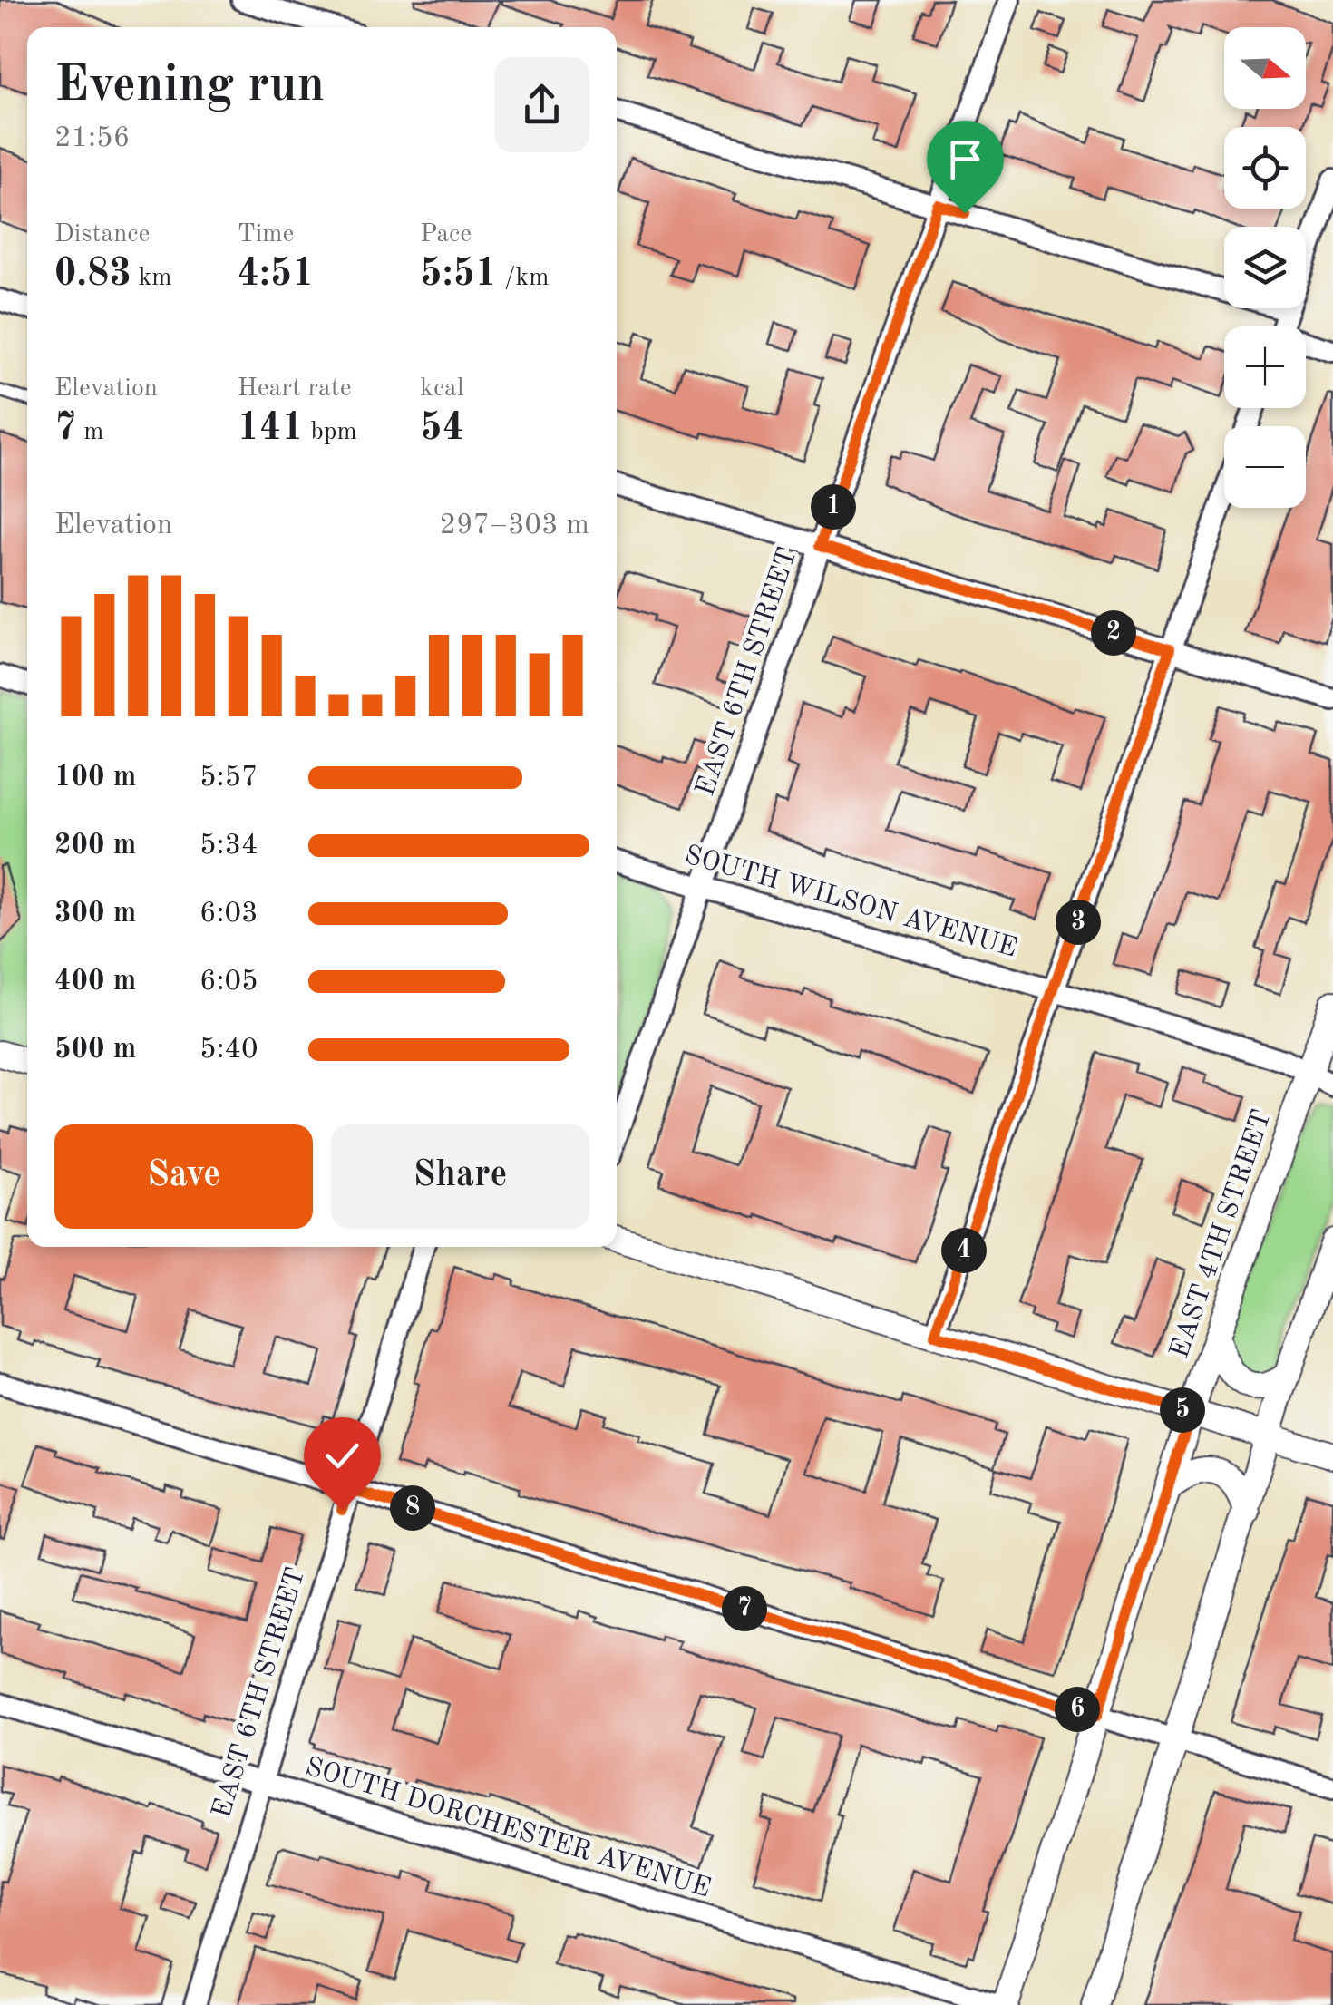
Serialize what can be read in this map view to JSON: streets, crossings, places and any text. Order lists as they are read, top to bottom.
{
  "streets": {
    "street": [
      "EAST 6TH STREET",
      "SOUTH WILSON AVENUE",
      "EAST 4TH STREET",
      "SOUTH DORCHESTER AVENUE"
    ]
  },
  "crossings": [
    ["EAST 6TH STREET", "SOUTH WILSON AVENUE"],
    ["EAST 6TH STREET", "SOUTH DORCHESTER AVENUE"],
    ["SOUTH WILSON AVENUE", "EAST 4TH STREET"],
    ["EAST 4TH STREET", "SOUTH DORCHESTER AVENUE"]
  ],
  "north": "right",
  "page": {
    "map_buttons": ["+", "−"],
    "heading": ["Evening run", "21:56"],
    "stats": [
      ["Distance", "0.83 km"],
      ["Time", "4:51"],
      ["Pace", "5:51 /km"],
      ["Elevation", "7 m"],
      ["Heart rate", "141 bpm"],
      ["kcal", "54"]
    ],
    "pins": [
      "1",
      "2",
      "3",
      "4",
      "5",
      "8",
      "7",
      "6"
    ],
    "chart": ["Elevation", "297–303 m"],
    "list": [
      {
        "name": "100 m",
        "note": "5:57"
      },
      {
        "name": "200 m",
        "note": "5:34"
      },
      {
        "name": "300 m",
        "note": "6:03"
      },
      {
        "name": "400 m",
        "note": "6:05"
      },
      {
        "name": "500 m",
        "note": "5:40"
      }
    ],
    "buttons": ["Save", "Share"]
  }
}
